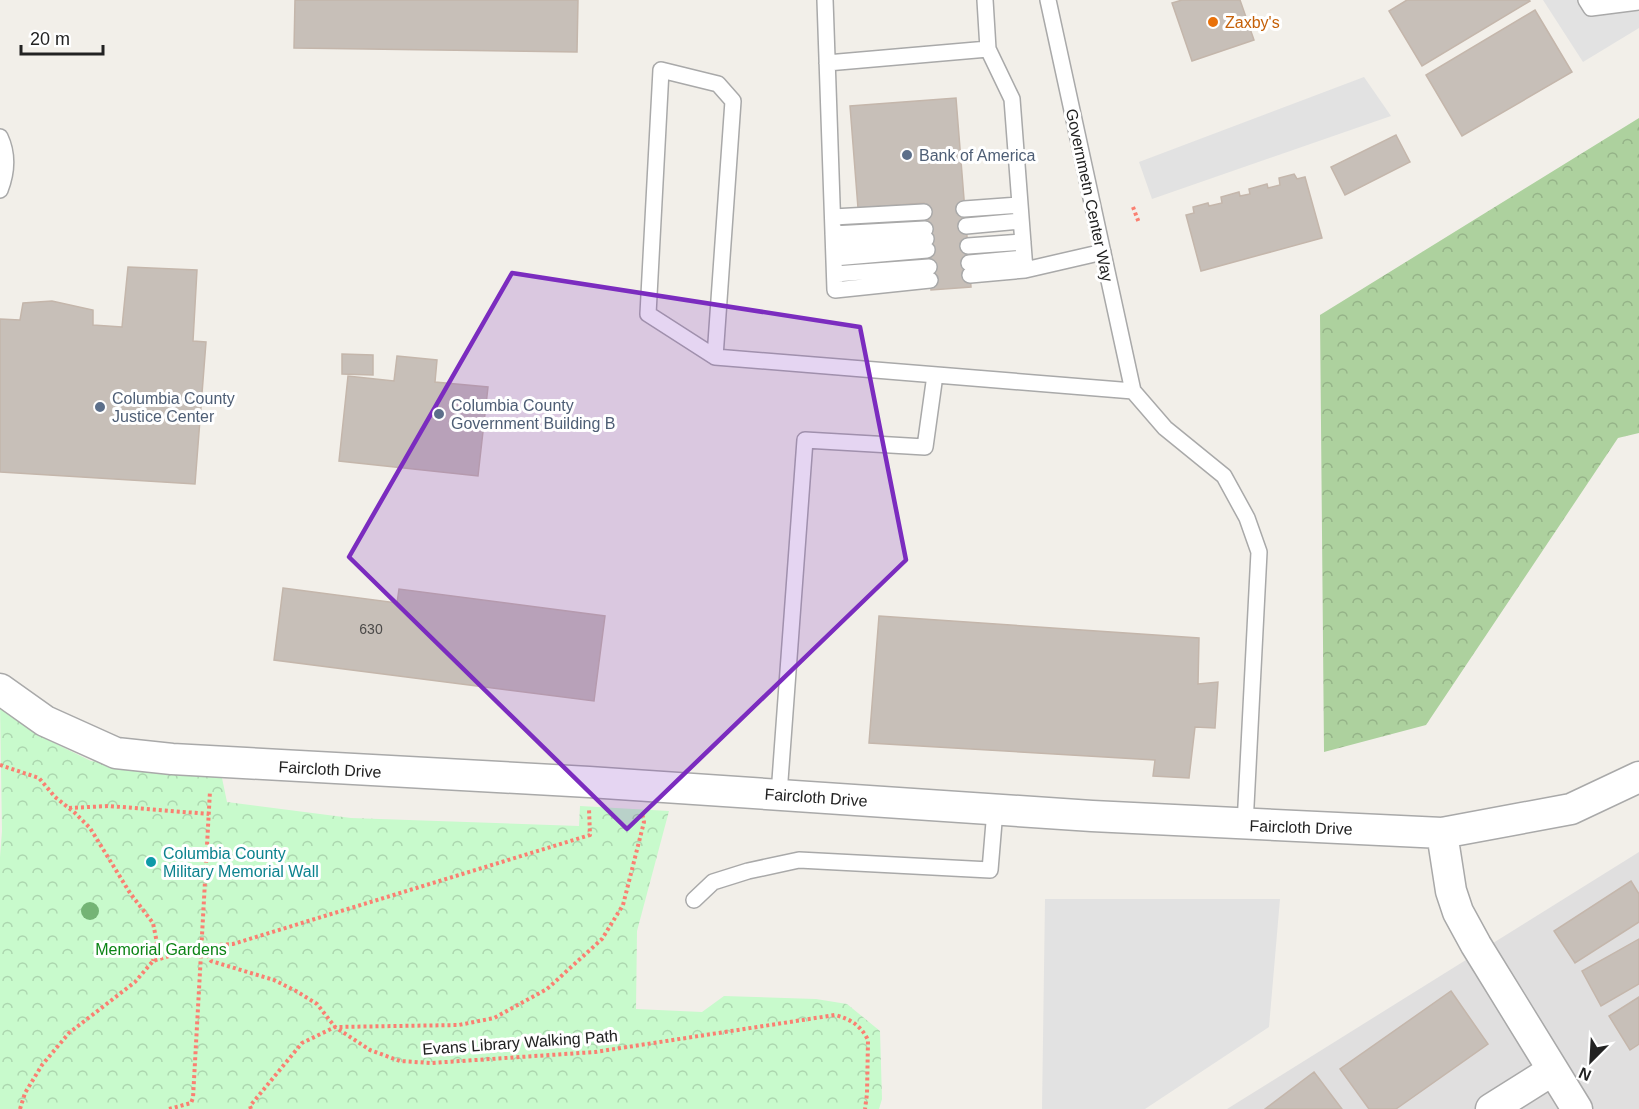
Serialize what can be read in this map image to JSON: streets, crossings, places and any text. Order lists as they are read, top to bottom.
{
  "streets": {
    "street": ["Faircloth Drive"],
    "lane": ["Governmetn Center Way"],
    "path": ["Evans Library Walking Path"]
  },
  "parks": ["Memorial Gardens"],
  "places": [
    "Zaxby's",
    "Bank of America",
    "Columbia County Justice Center",
    "Columbia County Government Building B",
    "Columbia County Military Memorial Wall"
  ],
  "house_numbers": ["630"],
  "scale_bar": "20 m",
  "north": "bottom left"
}
